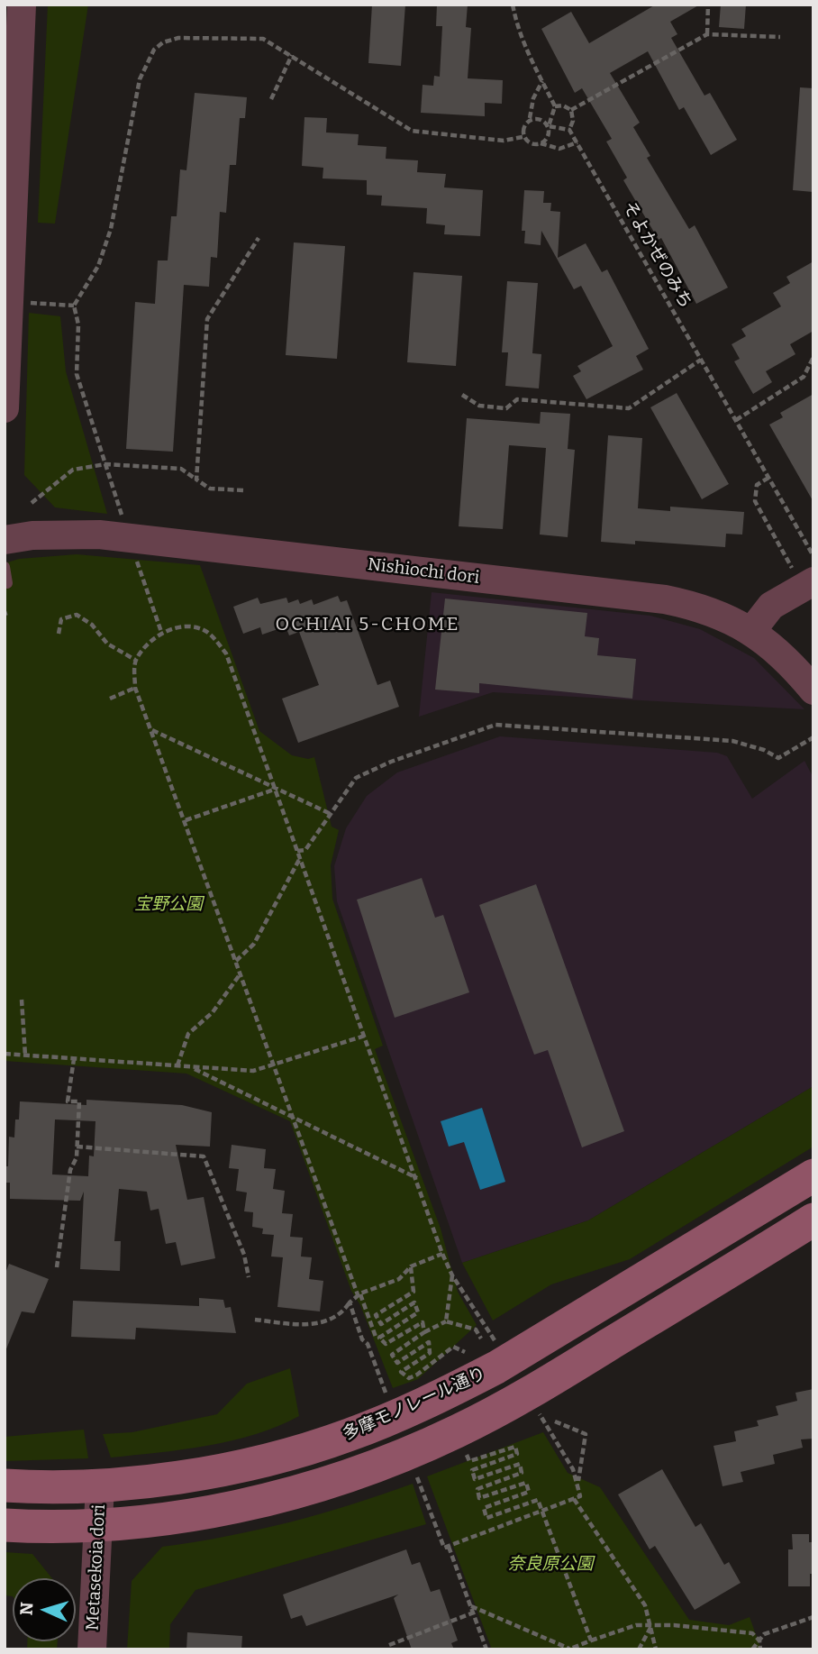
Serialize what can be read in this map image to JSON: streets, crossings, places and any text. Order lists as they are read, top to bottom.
{
  "streets": {
    "main road": ["多摩モノレール通り"],
    "street": ["Nishiochi dori", "Metasekoia dori"],
    "path": ["そよかぜのみち"]
  },
  "crossings": [
    ["多摩モノレール通り", "Metasekoia dori"]
  ],
  "districts": ["OCHIAI 5-CHOME"],
  "parks": ["宝野公園", "奈良原公園"],
  "north": "left"
}
